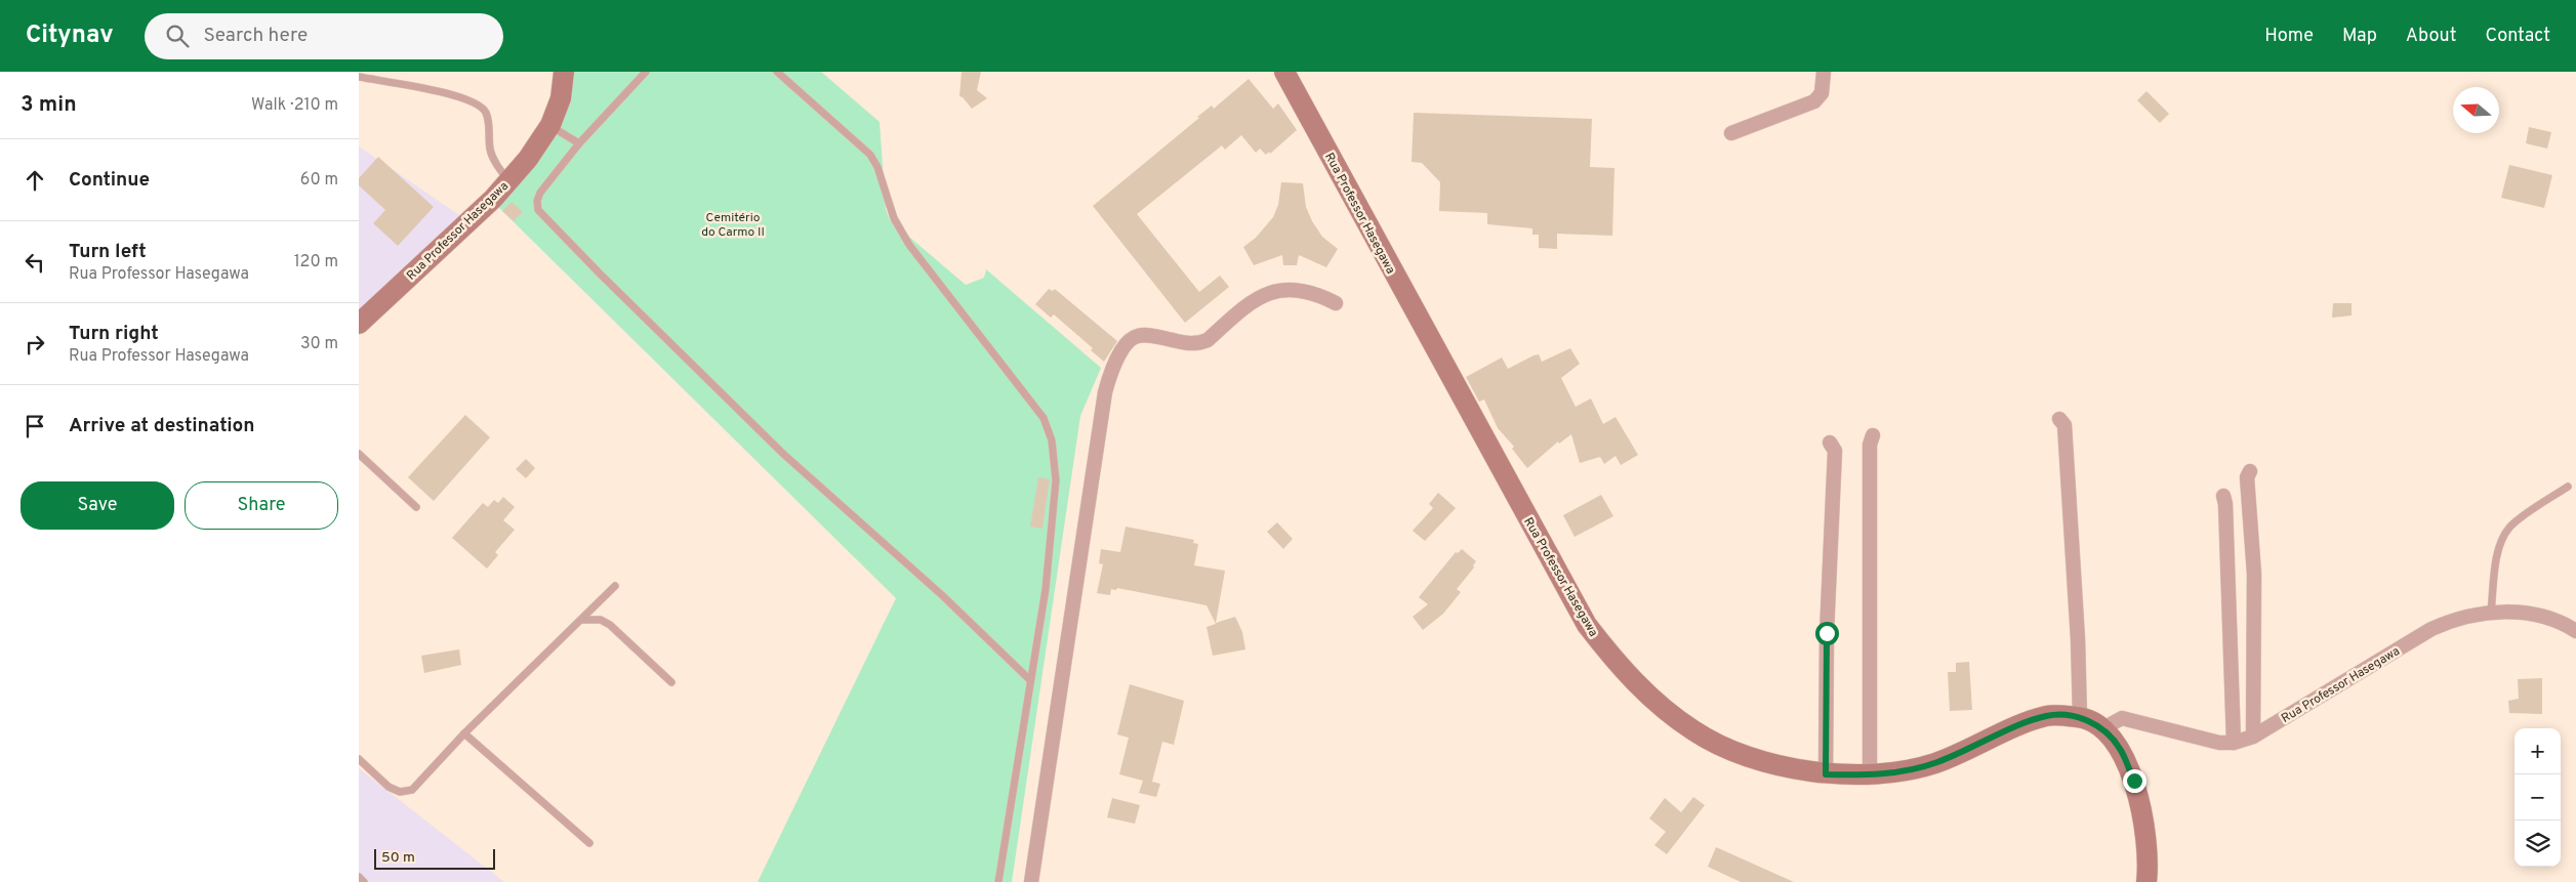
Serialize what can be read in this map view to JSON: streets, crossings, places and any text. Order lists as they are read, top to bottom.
{
  "streets": {
    "street": ["Rua Professor Hasegawa"]
  },
  "parks": ["Cemitério do Carmo II"],
  "scale_bar": "50 m",
  "north": "left",
  "page": {
    "header": "Citynav",
    "search": "Search here",
    "nav": [
      "Home",
      "Map",
      "About",
      "Contact"
    ],
    "heading": ["3 min", "Walk · 210 m"],
    "list": [
      ["Continue", "60 m"],
      ["Turn left", "Rua Professor Hasegawa", "120 m"],
      ["Turn right", "Rua Professor Hasegawa", "30 m"],
      "Arrive at destination"
    ],
    "buttons": ["Save", "Share"],
    "map_buttons": ["+", "−"],
    "scale": "50 m"
  }
}
